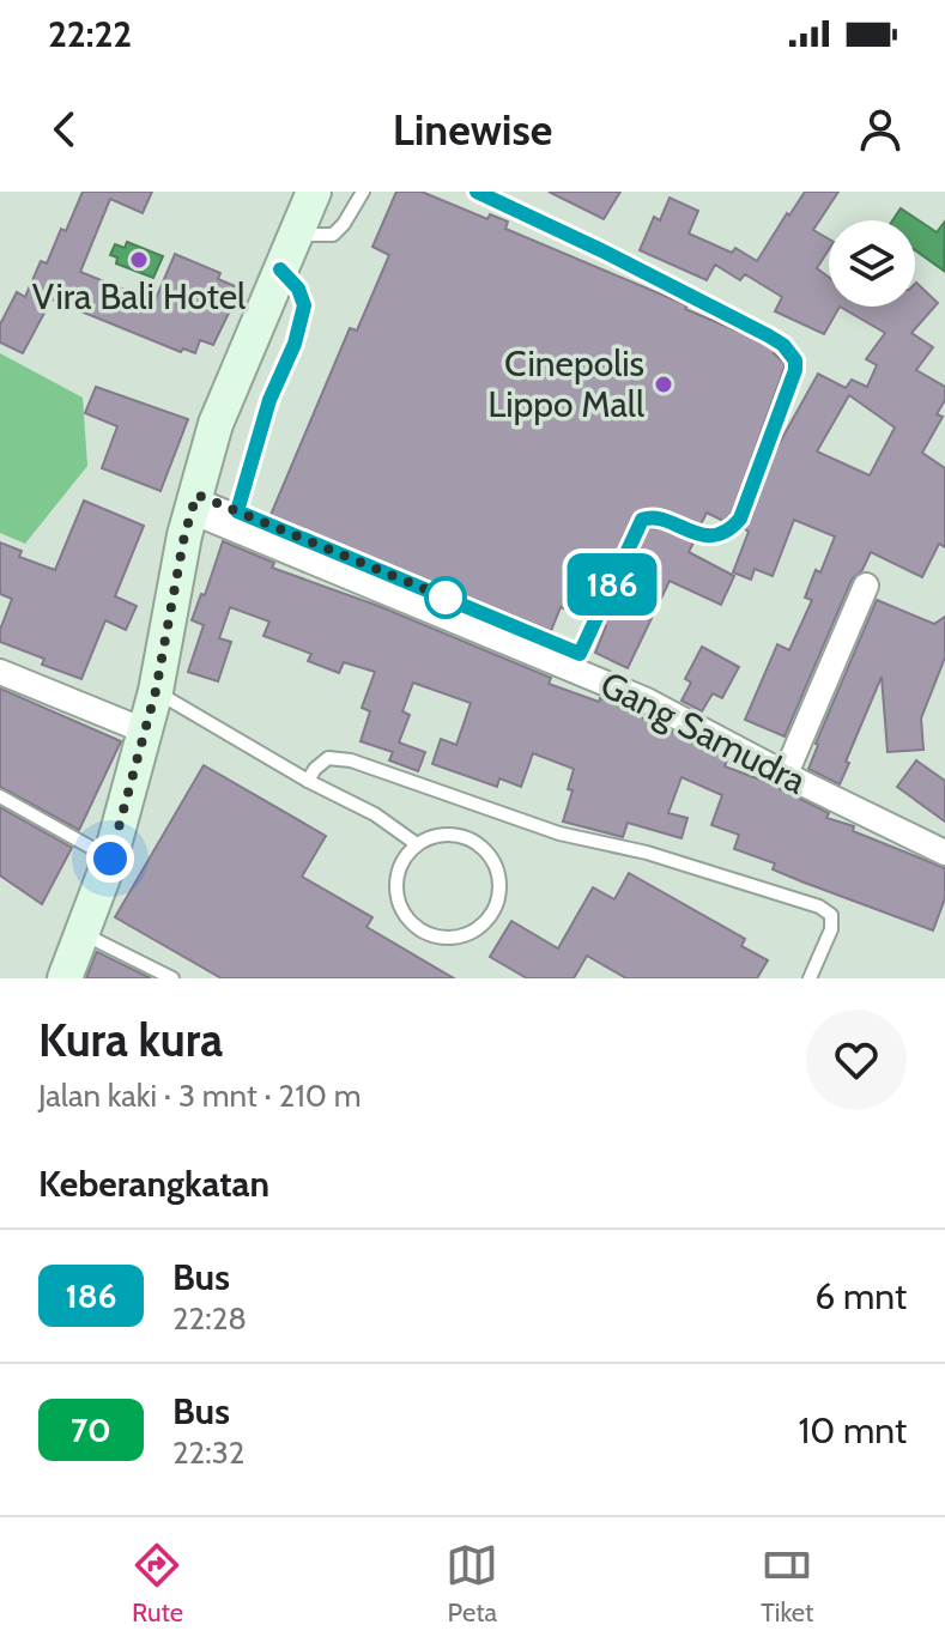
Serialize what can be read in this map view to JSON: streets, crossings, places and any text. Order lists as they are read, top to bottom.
{
  "streets": {
    "street": ["Gang Samudra"]
  },
  "places": ["Vira Bali Hotel", "Cinepolis Lippo Mall"],
  "lines": ["bus line 186"],
  "page": {
    "status": "22:22",
    "header": "Linewise",
    "on_map": "186",
    "heading": [
      ["Kura kura", "Jalan kaki · 3 mnt · 210 m"],
      "Keberangkatan"
    ],
    "list": [
      {
        "mark": "186",
        "name": "Bus",
        "note": "22:28",
        "value": "6 mnt"
      },
      {
        "mark": "70",
        "name": "Bus",
        "note": "22:32",
        "value": "10 mnt"
      }
    ],
    "tabs": ["Rute", "Peta", "Tiket"]
  }
}
